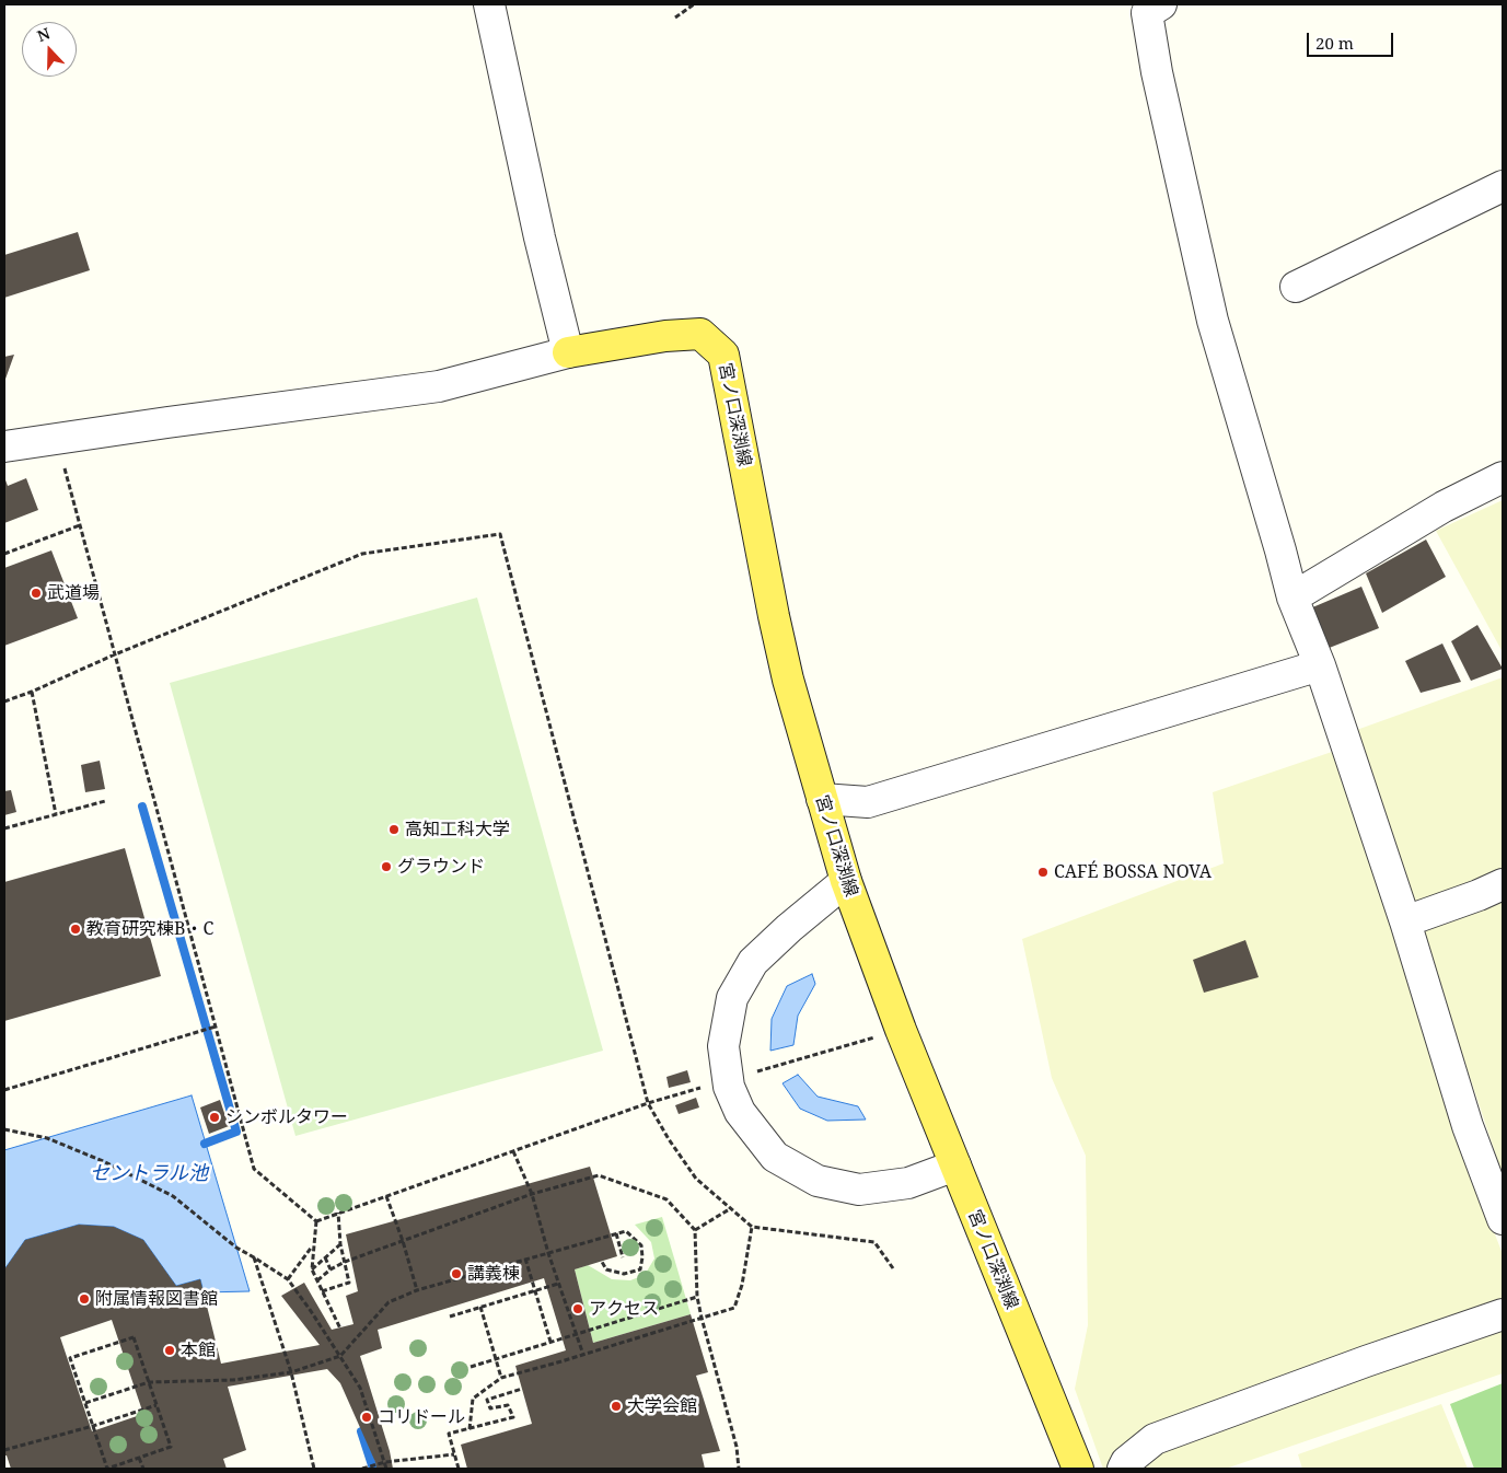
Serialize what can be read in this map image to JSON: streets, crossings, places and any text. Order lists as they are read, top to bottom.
{
  "streets": {
    "main road": ["宮ノ口深渕線"]
  },
  "water": ["セントラル池"],
  "places": [
    "武道場",
    "高知工科大学",
    "グラウンド",
    "CAFÉ BOSSA NOVA",
    "教育研究棟B・C",
    "シンボルタワー",
    "講義棟",
    "附属情報図書館",
    "アクセス",
    "本館",
    "大学会館",
    "コリドール"
  ],
  "scale_bar": "20 m",
  "north": "top"
}
